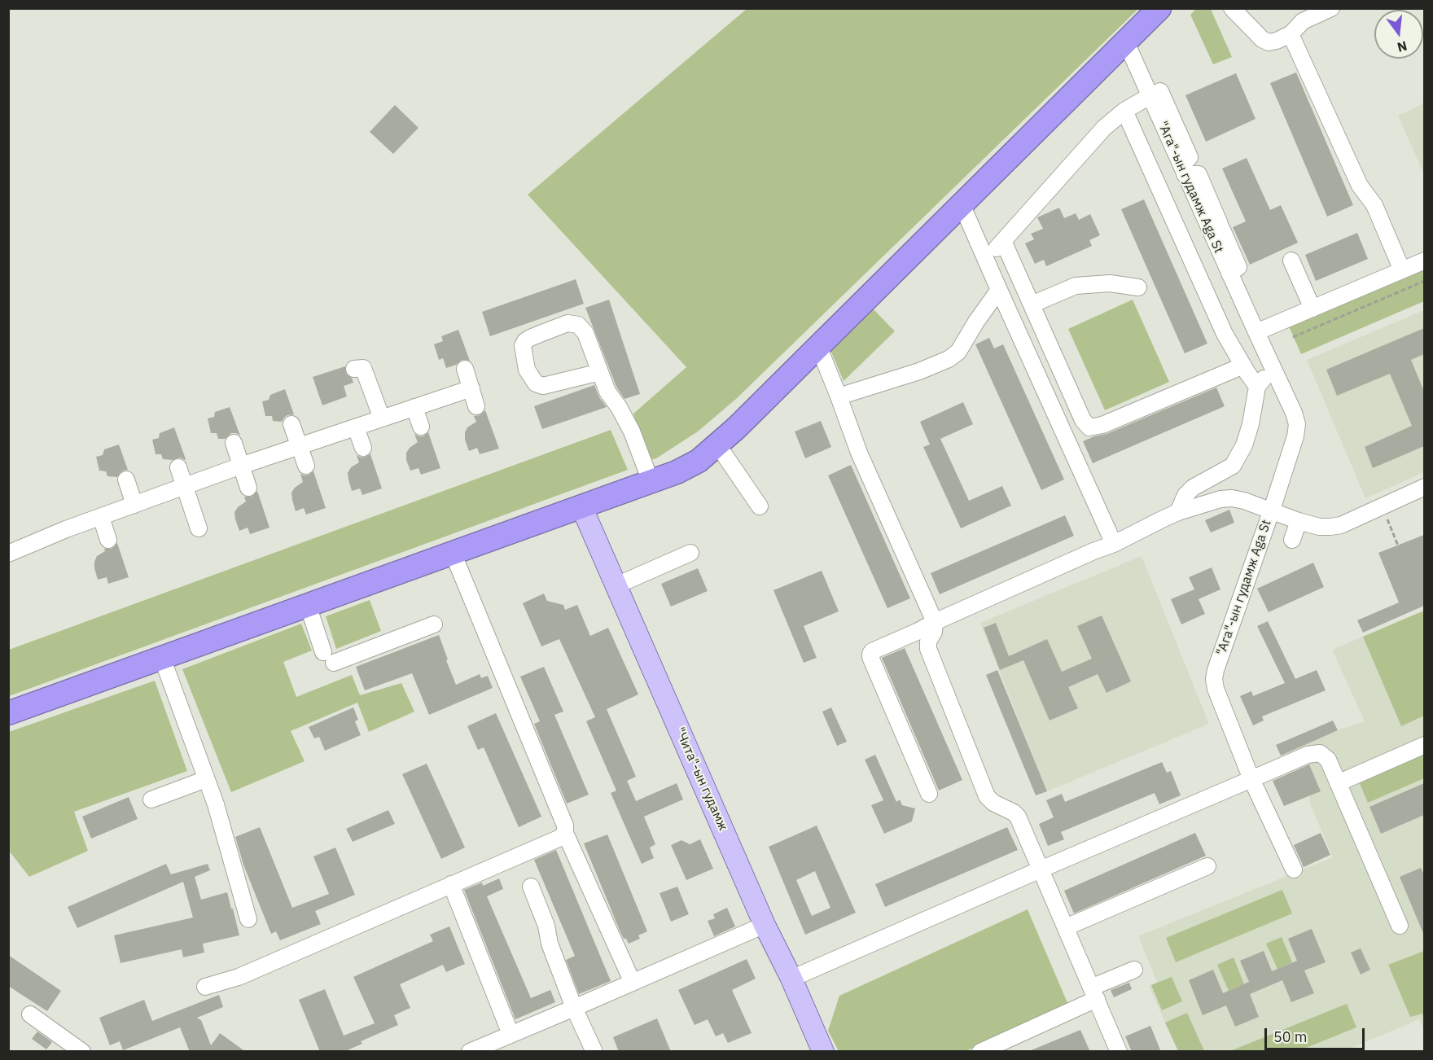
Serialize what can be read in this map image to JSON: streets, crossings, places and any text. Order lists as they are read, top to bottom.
{
  "streets": {
    "main road": ["\"Чита\"-ын гудамж"],
    "street": ["\"Ага\"-ын гудамж Aga St"]
  },
  "scale_bar": "50 m",
  "north": "bottom"
}
